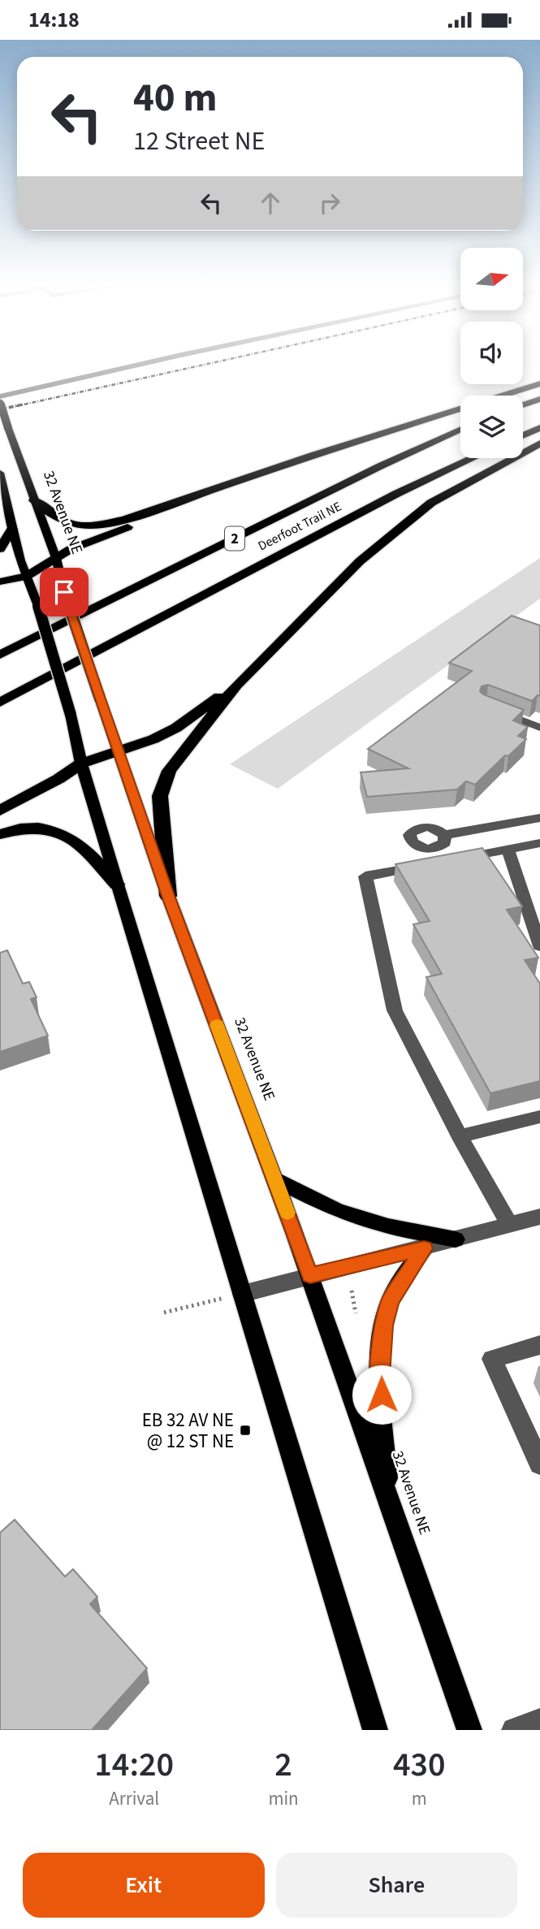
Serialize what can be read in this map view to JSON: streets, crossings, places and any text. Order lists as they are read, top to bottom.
{
  "streets": {
    "highway": ["Deerfoot Trail NE", "2"],
    "main road": ["32 Avenue NE"]
  },
  "places": {
    "transit": ["EB 32 AV NE @ 12 ST NE"]
  },
  "north": "right",
  "page": {
    "status": "14:18",
    "turn": ["40 m", "12 Street NE"],
    "eta": [
      "14:20",
      "Arrival",
      "2",
      "min",
      "430",
      "m"
    ],
    "buttons": ["Exit", "Share"]
  }
}
